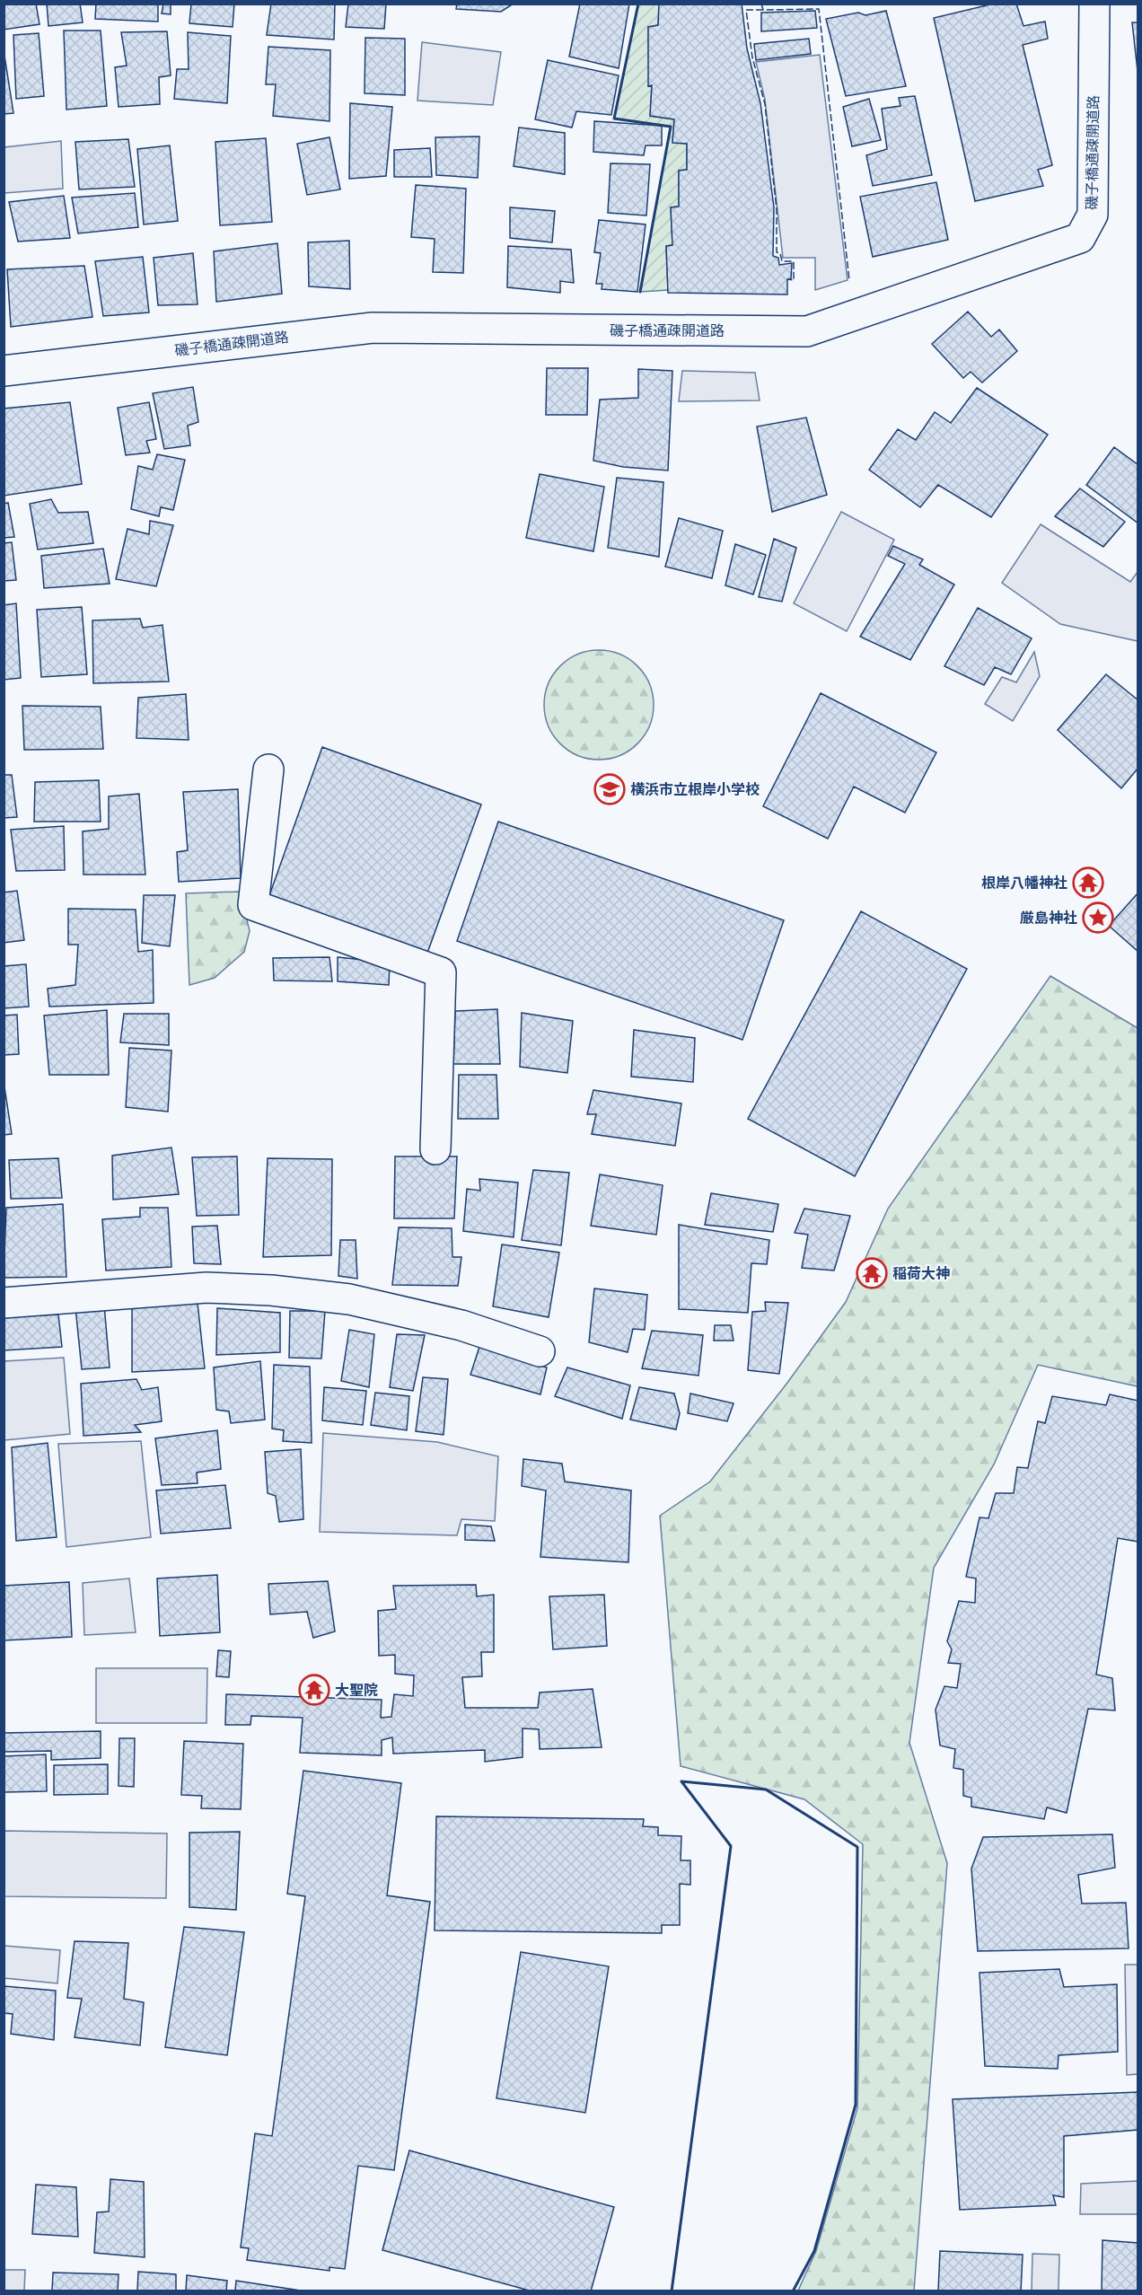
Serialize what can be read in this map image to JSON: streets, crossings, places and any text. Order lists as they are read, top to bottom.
{
  "streets": {
    "street": ["磯子橋通疎開道路"]
  },
  "places": {
    "school or university": ["横浜市立根岸小学校"],
    "temple": ["根岸八幡神社", "稲荷大神", "大聖院"],
    "place": ["厳島神社"]
  }
}
